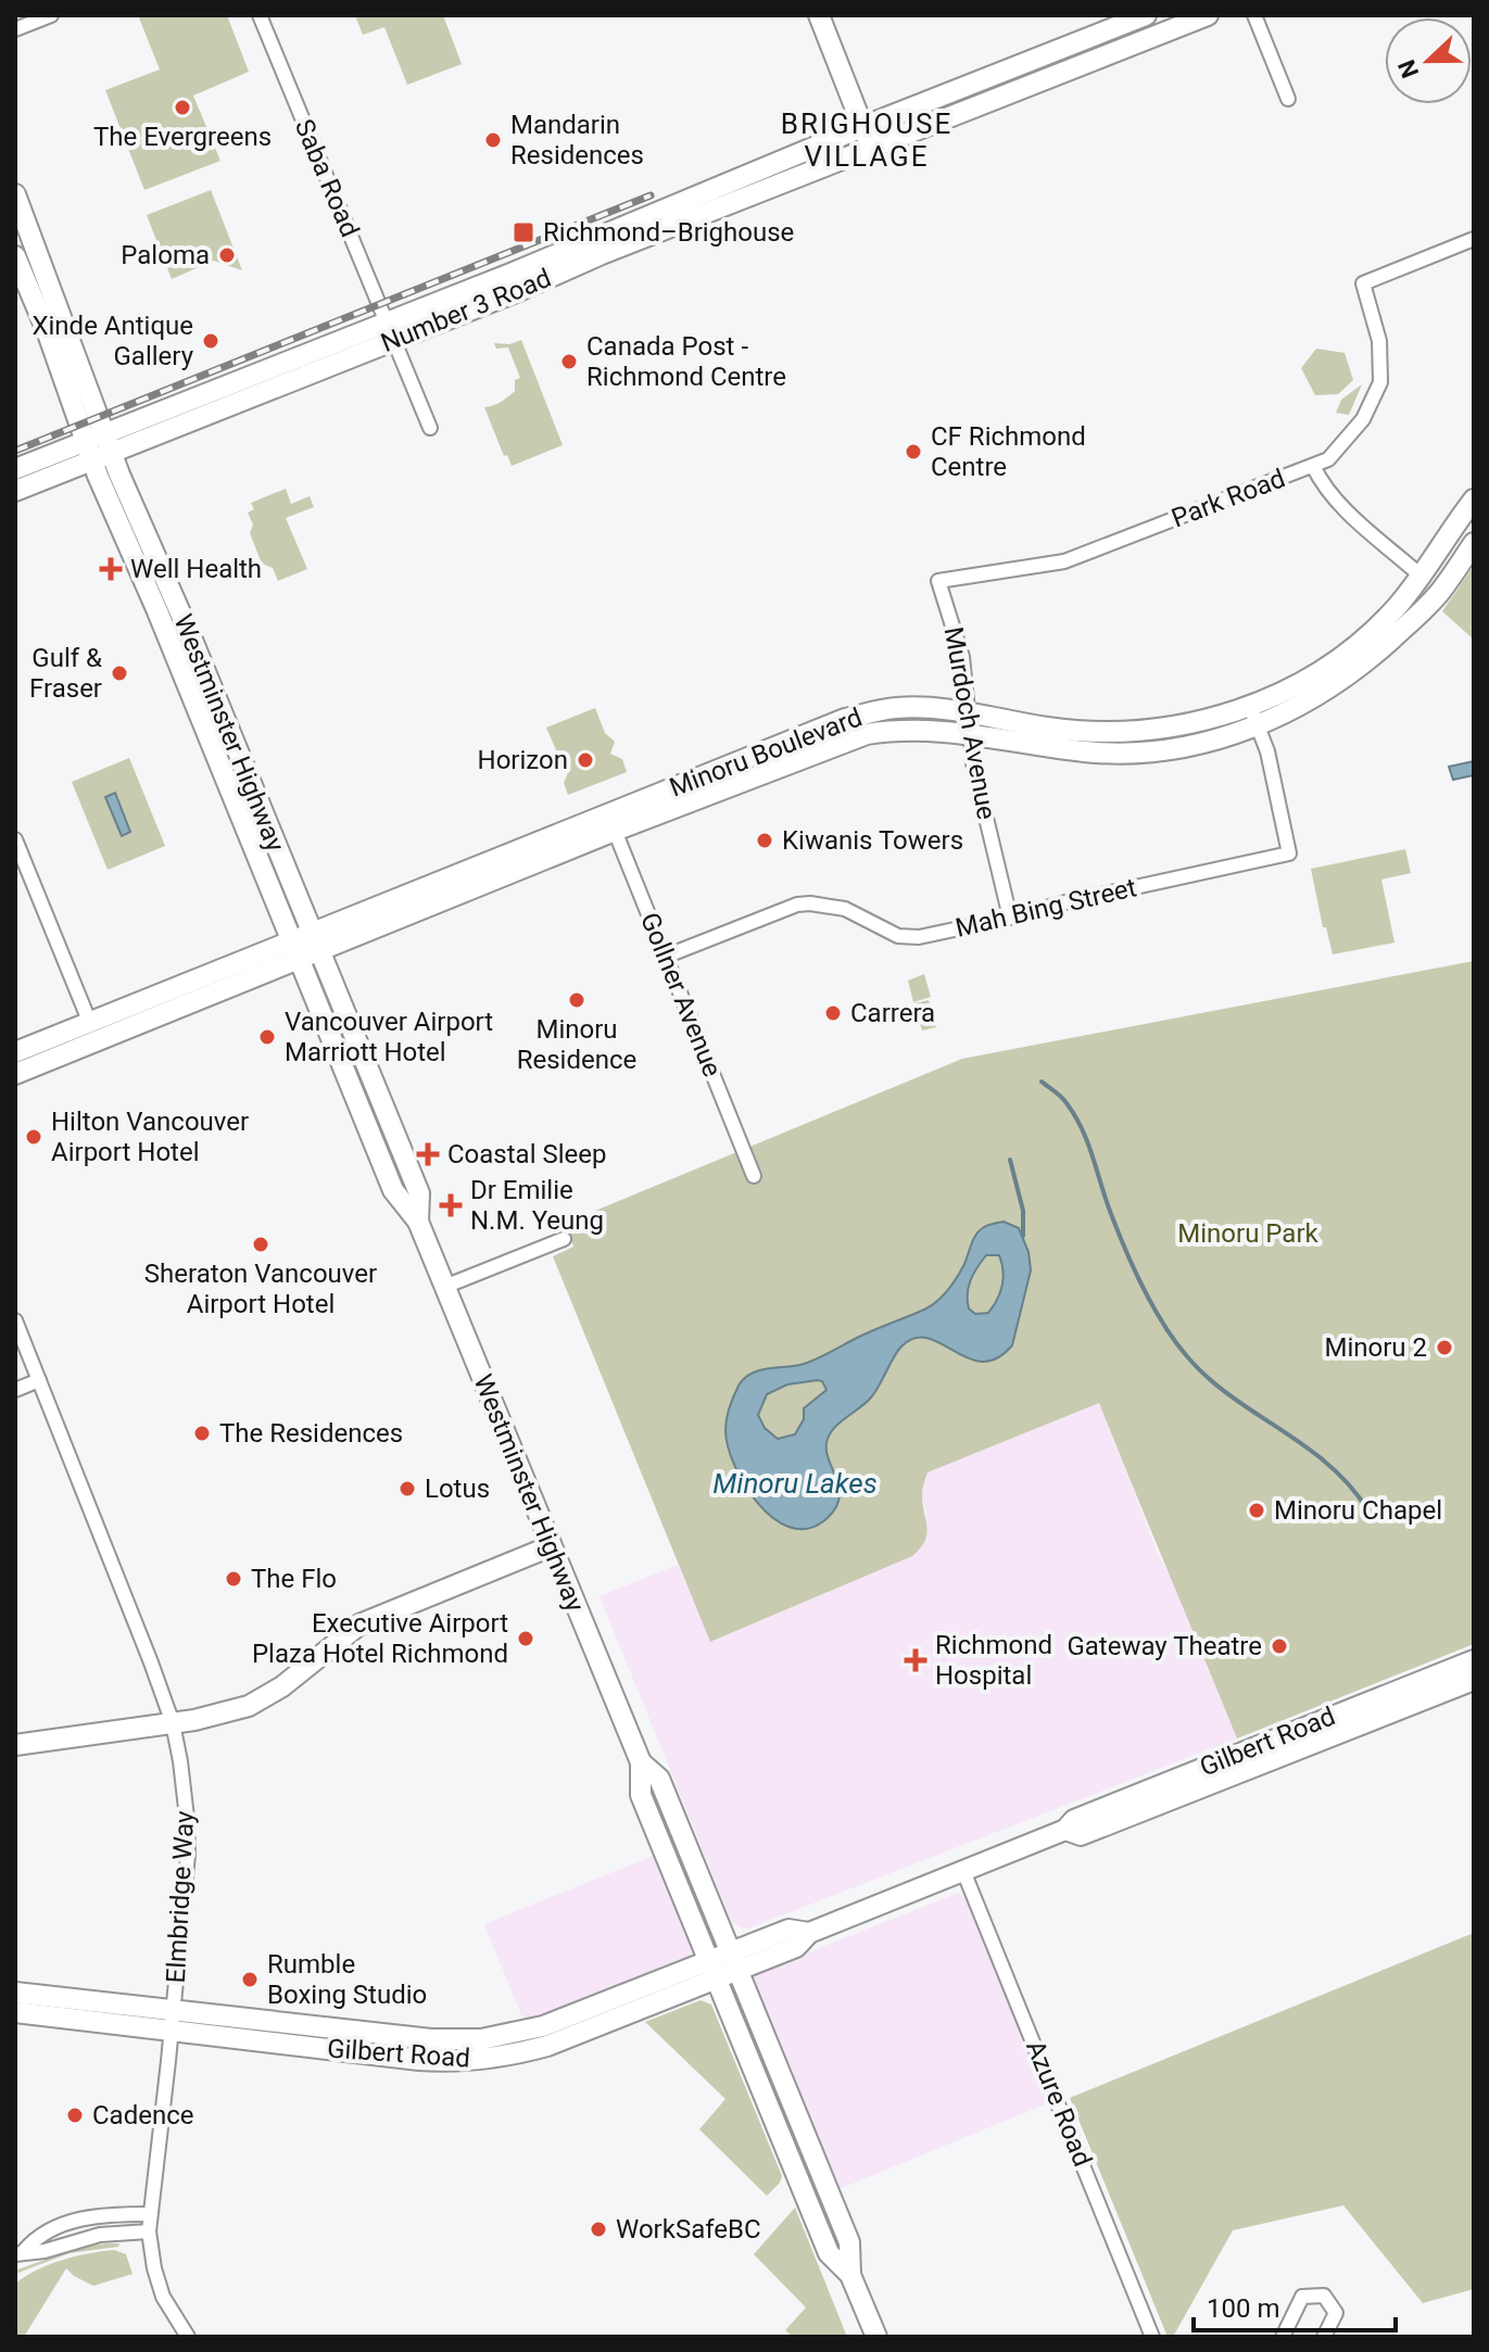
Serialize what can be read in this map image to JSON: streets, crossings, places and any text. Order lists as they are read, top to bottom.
{
  "streets": {
    "main road": [
      "Number 3 Road",
      "Westminster Highway",
      "Minoru Boulevard",
      "Gilbert Road"
    ],
    "street": [
      "Saba Road",
      "Park Road",
      "Murdoch Avenue",
      "Mah Bing Street",
      "Gollner Avenue",
      "Elmbridge Way",
      "Azure Road"
    ]
  },
  "crossings": [
    ["Saba Road", "Number 3 Road"],
    ["Number 3 Road", "Westminster Highway"],
    ["Park Road", "Murdoch Avenue"],
    ["Murdoch Avenue", "Minoru Boulevard"],
    ["Murdoch Avenue", "Mah Bing Street"],
    ["Westminster Highway", "Minoru Boulevard"],
    ["Westminster Highway", "Gilbert Road"],
    ["Minoru Boulevard", "Mah Bing Street"],
    ["Minoru Boulevard", "Gollner Avenue"],
    ["Mah Bing Street", "Gollner Avenue"],
    ["Gilbert Road", "Elmbridge Way"],
    ["Gilbert Road", "Azure Road"]
  ],
  "districts": ["BRIGHOUSE VILLAGE"],
  "water": ["Minoru Lakes"],
  "parks": ["Minoru Park"],
  "places": {
    "other": [
      "The Evergreens",
      "Mandarin Residences",
      "Paloma",
      "Xinde Antique Gallery",
      "Canada Post - Richmond Centre",
      "CF Richmond Centre",
      "Gulf & Fraser",
      "Horizon",
      "Kiwanis Towers",
      "Minoru Residence",
      "Carrera",
      "Vancouver Airport Marriott Hotel",
      "Hilton Vancouver Airport Hotel",
      "Sheraton Vancouver Airport Hotel",
      "Minoru 2",
      "The Residences",
      "Lotus",
      "Minoru Chapel",
      "The Flo",
      "Executive Airport Plaza Hotel Richmond",
      "Gateway Theatre",
      "Rumble Boxing Studio",
      "Cadence",
      "WorkSafeBC"
    ],
    "transit": ["Richmond–Brighouse"],
    "health": [
      "Well Health",
      "Coastal Sleep",
      "Dr Emilie N.M. Yeung",
      "Richmond Hospital"
    ]
  },
  "scale_bar": "100 m",
  "north": "left"
}
